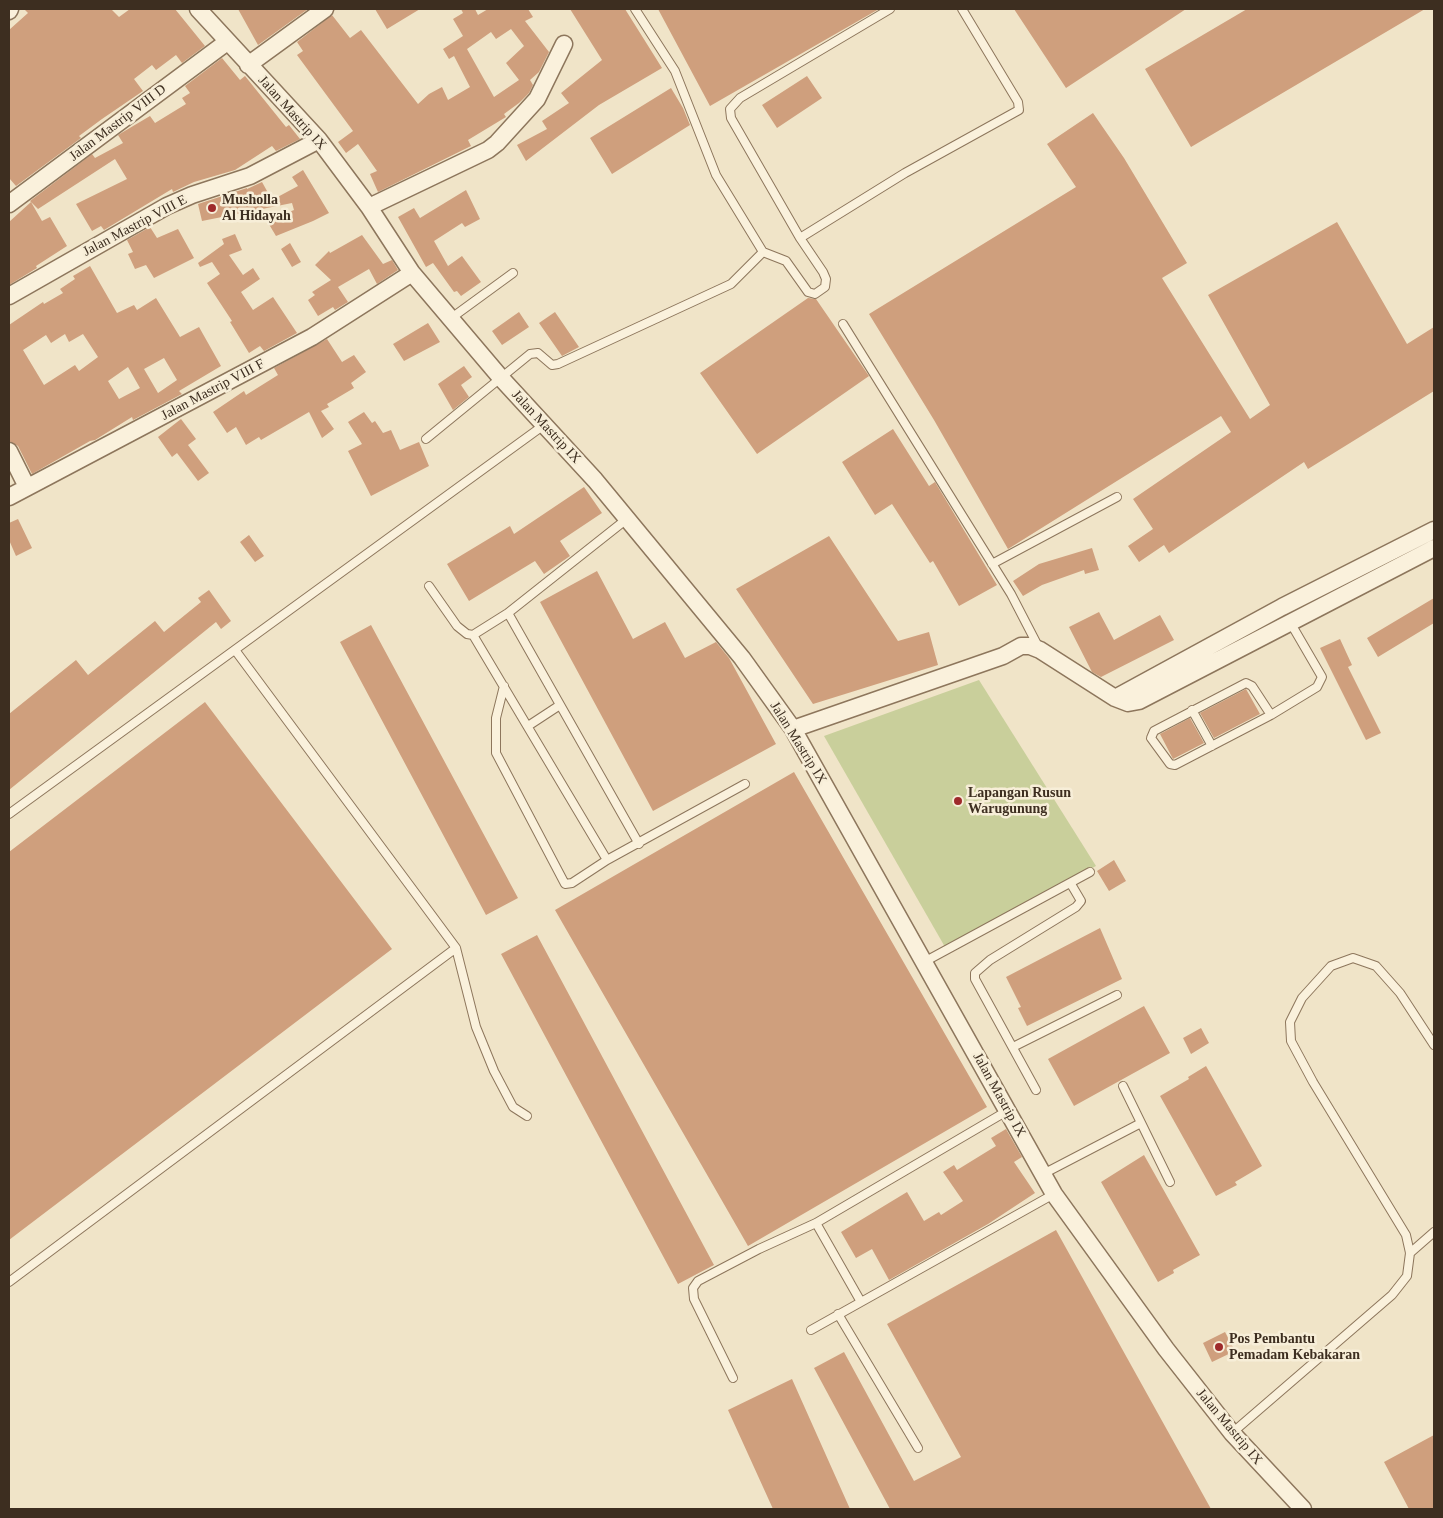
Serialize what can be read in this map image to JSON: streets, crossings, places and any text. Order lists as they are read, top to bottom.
{
  "streets": {
    "street": [
      "Jalan Mastrip IX",
      "Jalan Mastrip VIII D",
      "Jalan Mastrip VIII E",
      "Jalan Mastrip VIII F"
    ]
  },
  "crossings": [
    ["Jalan Mastrip IX", "Jalan Mastrip VIII D"],
    ["Jalan Mastrip IX", "Jalan Mastrip VIII E"],
    ["Jalan Mastrip IX", "Jalan Mastrip VIII F"]
  ],
  "places": ["Musholla Al Hidayah", "Lapangan Rusun Warugunung", "Pos Pembantu Pemadam Kebakaran"]
}
